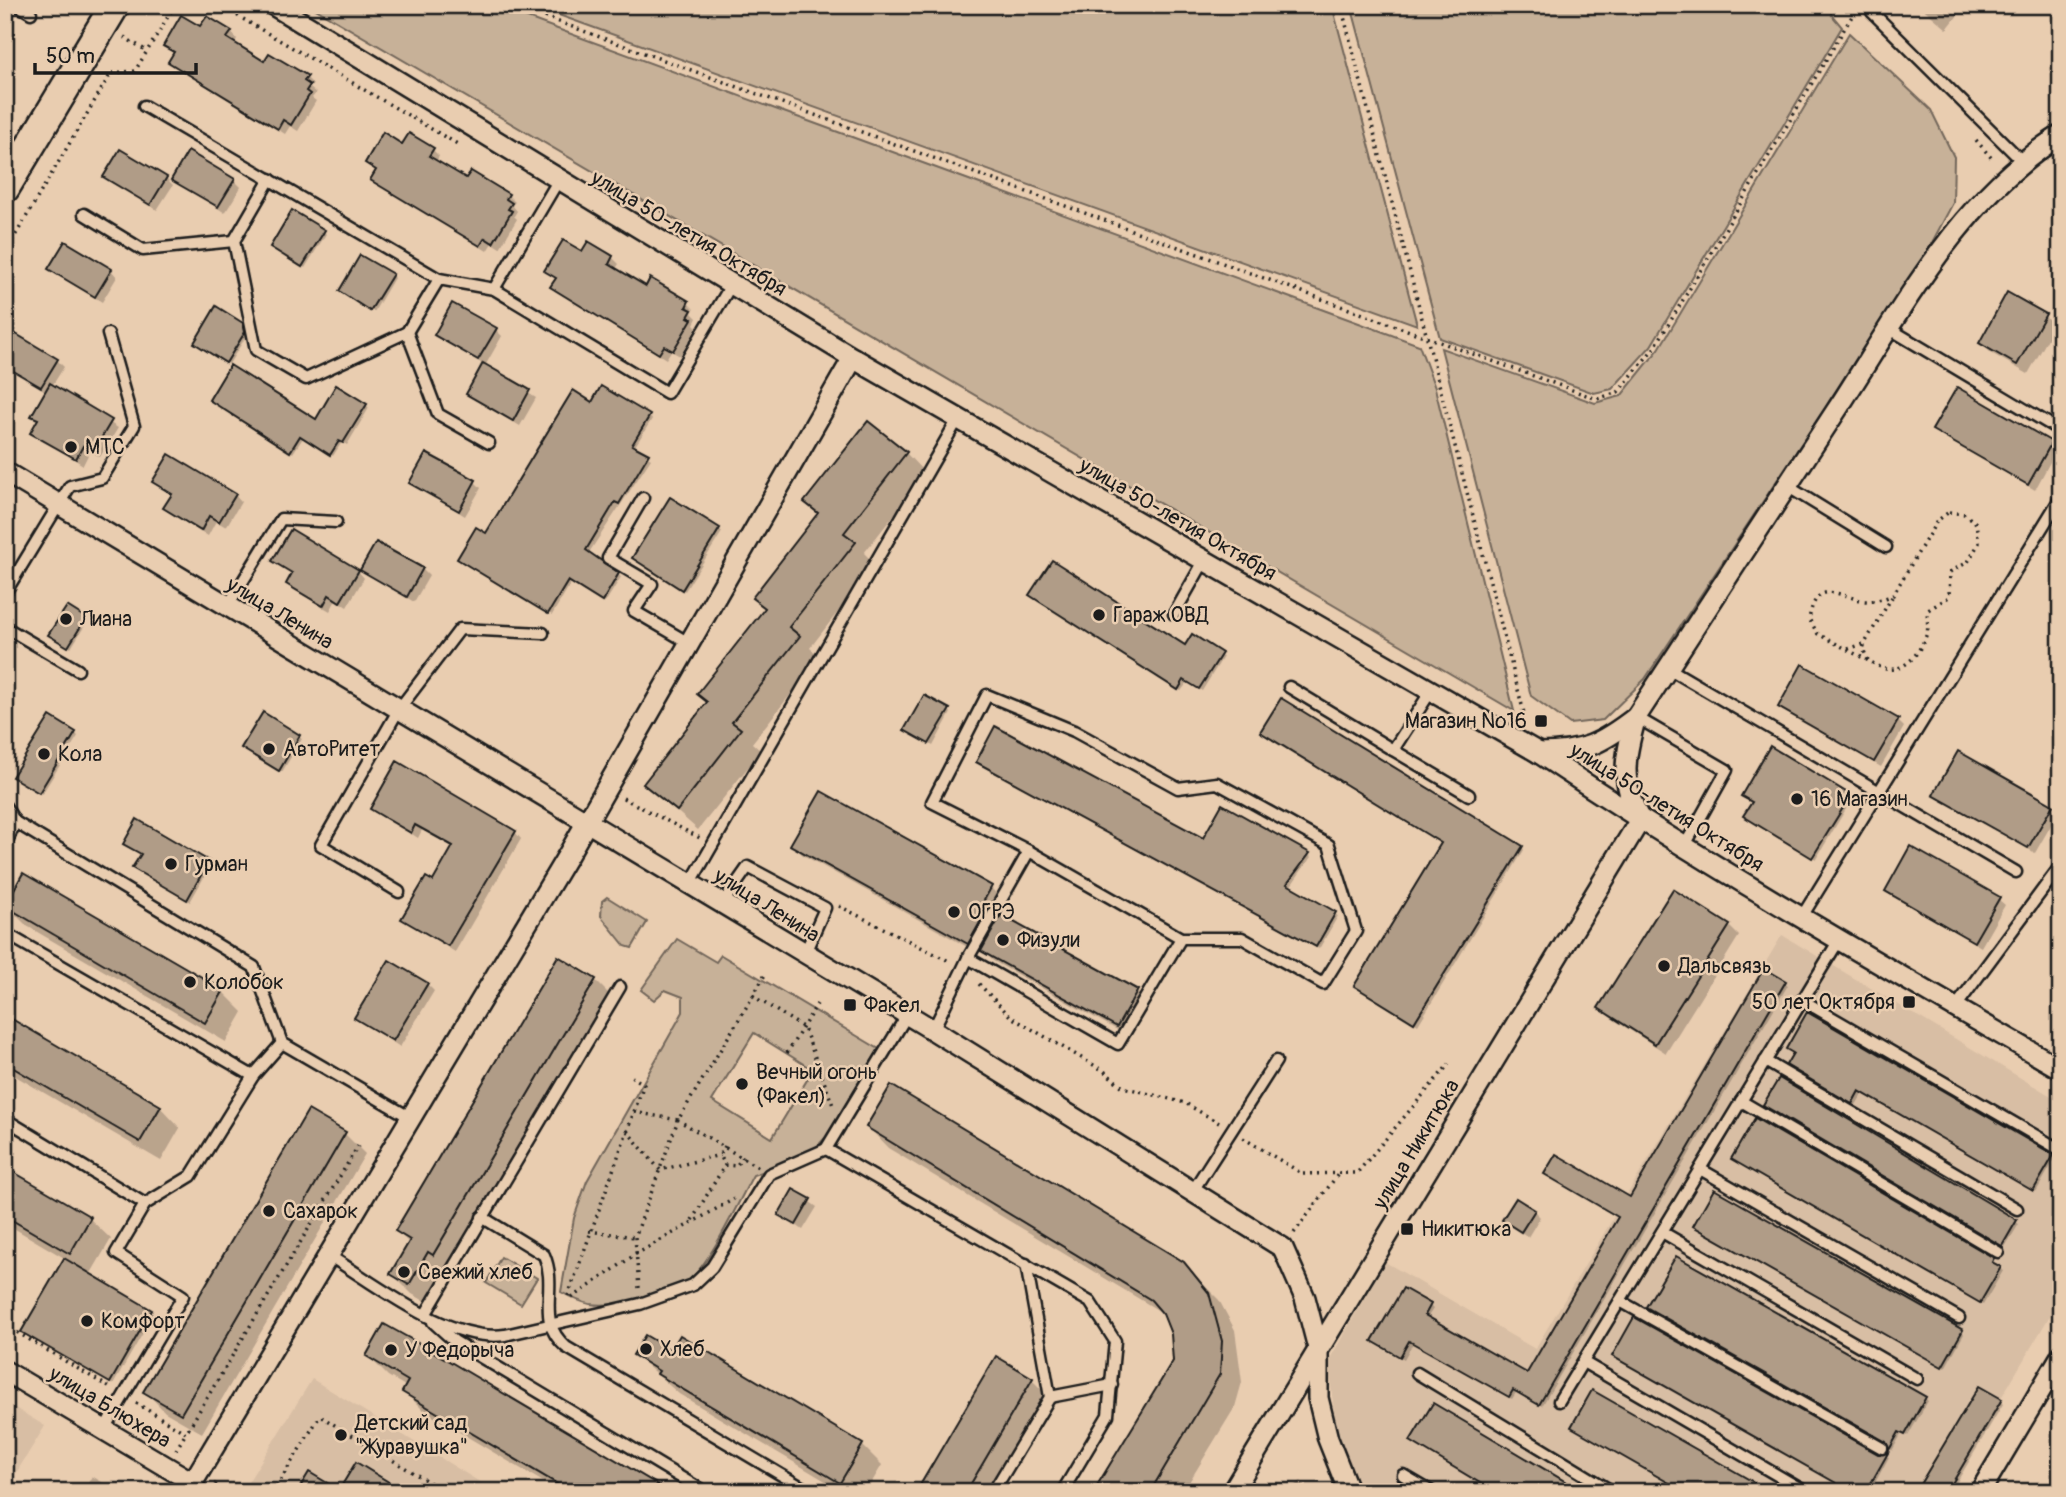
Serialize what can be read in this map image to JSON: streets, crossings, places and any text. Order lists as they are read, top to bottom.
{
  "streets": {
    "street": [
      "улица 50-летия Октября",
      "улица Ленина",
      "улица Никитюка",
      "улица Блюхера"
    ]
  },
  "crossings": [
    ["улица 50-летия Октября", "улица Никитюка"]
  ],
  "places": {
    "other": [
      "МТС",
      "Гараж ОВД",
      "Лиана",
      "АвтоРитет",
      "Кола",
      "16 Магазин",
      "Гурман",
      "ОГРЭ",
      "Физули",
      "Дальсвязь",
      "Колобок",
      "Вечный огонь (Факел)",
      "Сахарок",
      "Свежий хлеб",
      "Комфорт",
      "Хлеб",
      "У Федорыча",
      "Детский сад \"Журавушка\""
    ],
    "transit": [
      "Магазин №16",
      "50 лет Октября",
      "Факел",
      "Никитюка"
    ]
  },
  "scale_bar": "50 m"
}
